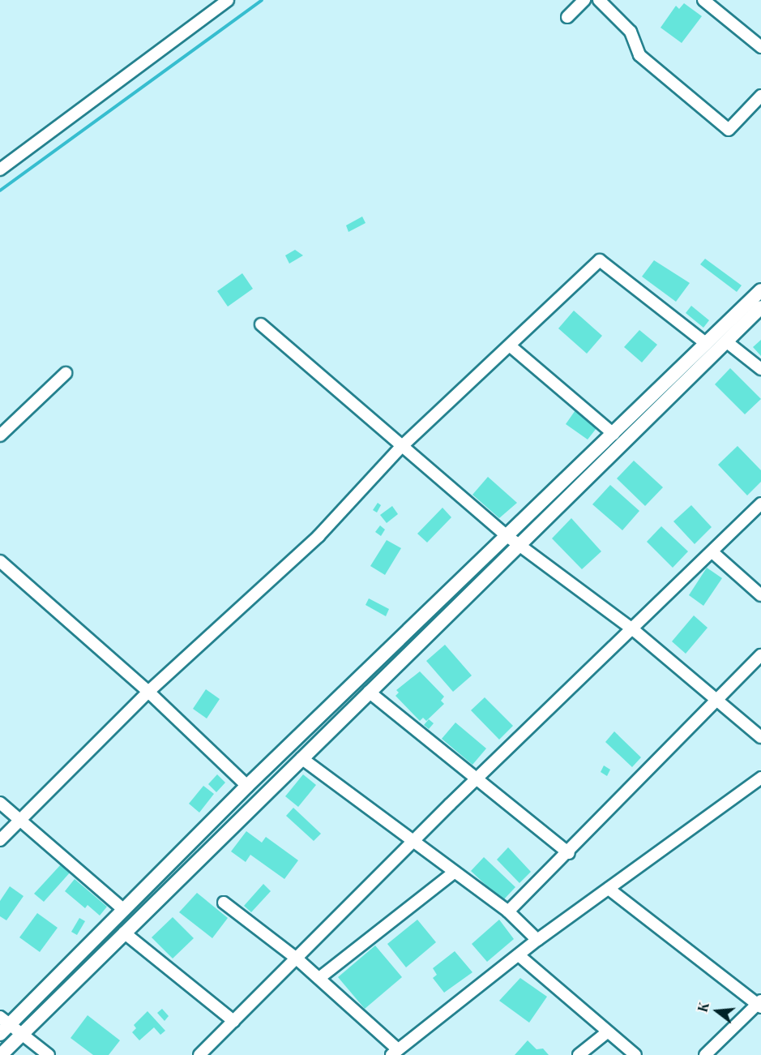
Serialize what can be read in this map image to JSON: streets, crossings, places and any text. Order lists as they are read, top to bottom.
{
  "north": "left"
}
